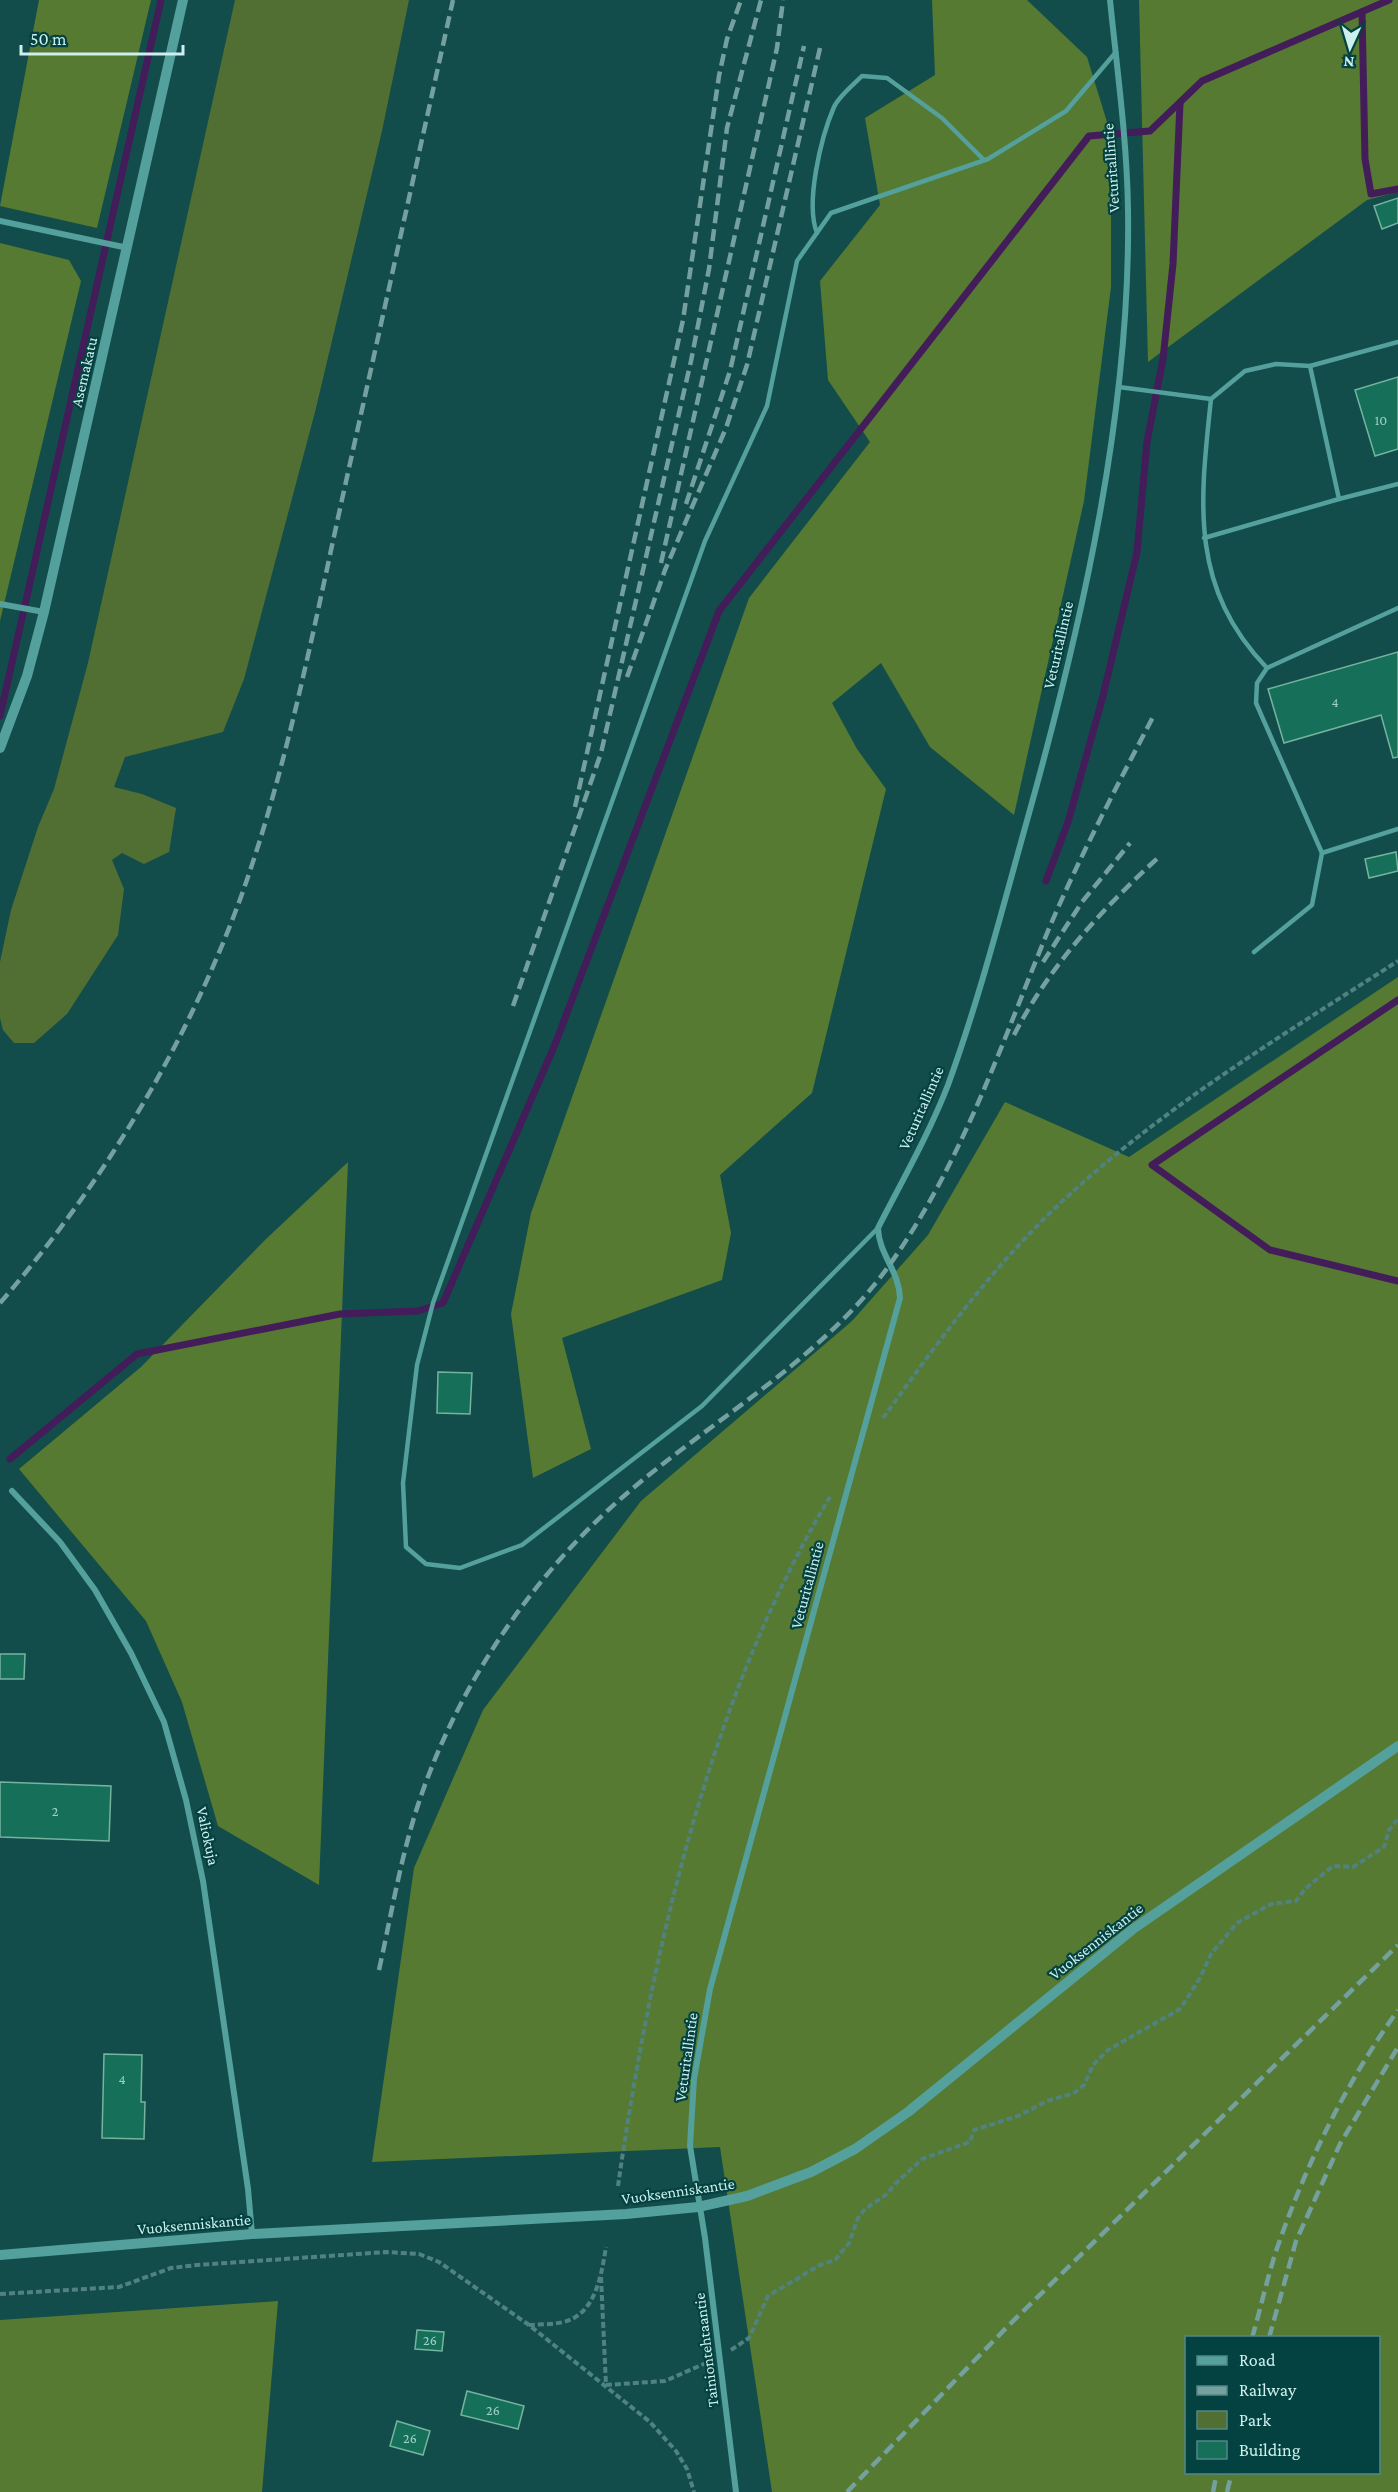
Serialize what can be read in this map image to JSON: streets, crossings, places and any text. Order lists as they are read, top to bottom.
{
  "streets": {
    "street": [
      "Veturitallintie",
      "Asemakatu",
      "Valiokuja",
      "Vuoksenniskantie",
      "Tainiontehtaantie"
    ]
  },
  "crossings": [
    ["Veturitallintie", "Vuoksenniskantie"],
    ["Veturitallintie", "Tainiontehtaantie"],
    ["Valiokuja", "Vuoksenniskantie"],
    ["Vuoksenniskantie", "Tainiontehtaantie"]
  ],
  "house_numbers": [
    "10",
    "4",
    "2",
    "4",
    "26",
    "26",
    "26"
  ],
  "legend": [
    "Road",
    "Railway",
    "Park",
    "Building"
  ],
  "scale_bar": "50 m",
  "north": "bottom"
}
